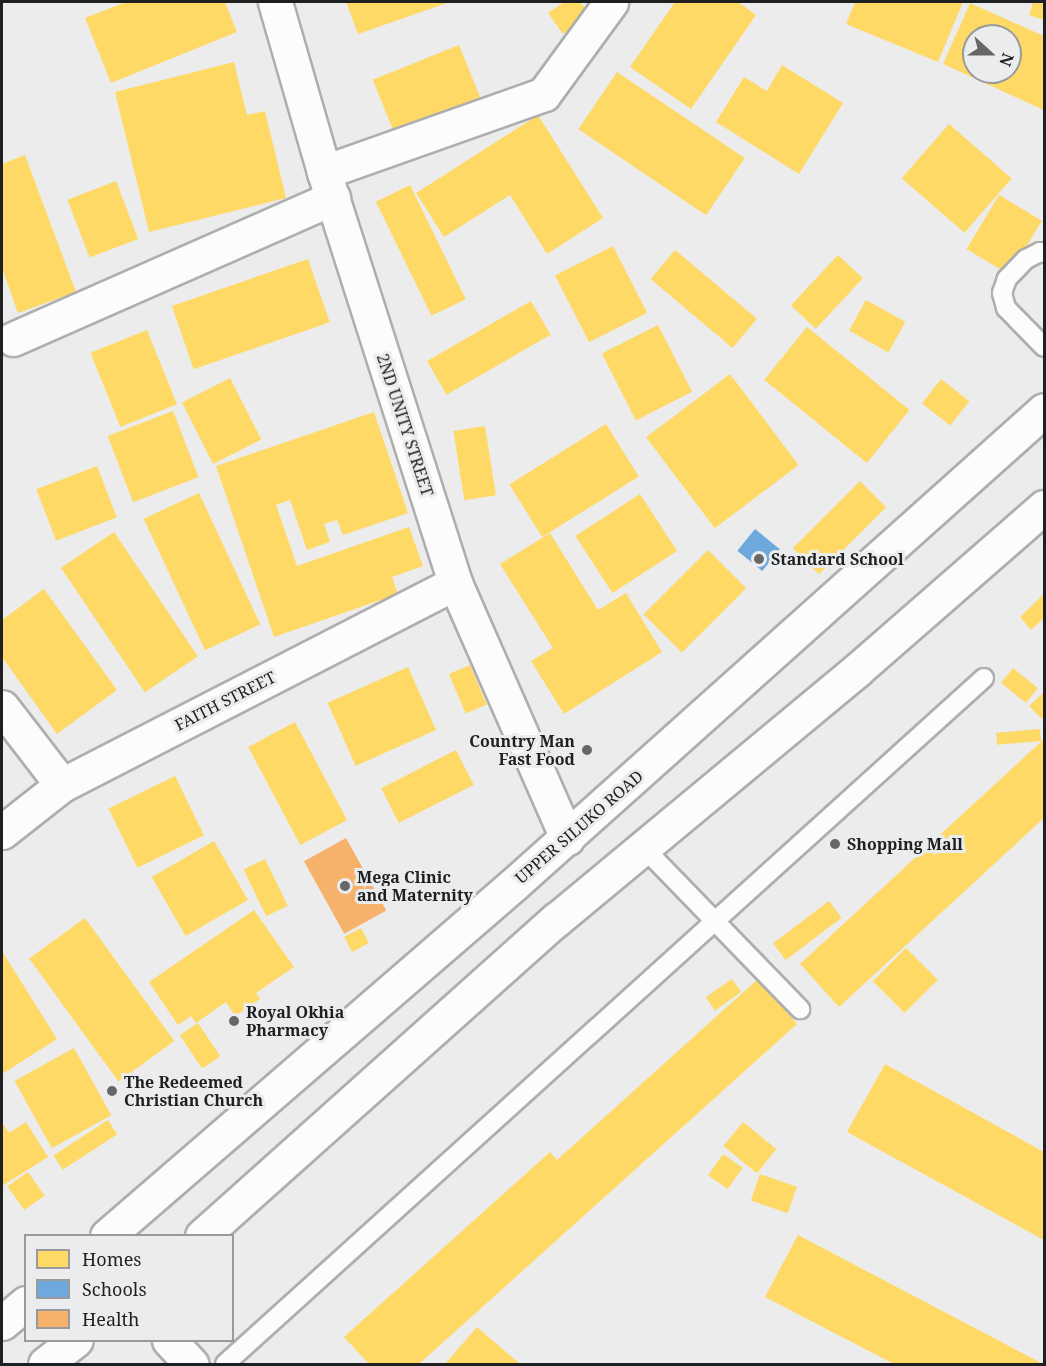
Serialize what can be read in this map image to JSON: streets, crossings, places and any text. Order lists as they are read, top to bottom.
{
  "streets": {
    "main road": ["2ND UNITY STREET", "FAITH STREET", "UPPER SILUKO ROAD"]
  },
  "crossings": [
    ["2ND UNITY STREET", "FAITH STREET"],
    ["2ND UNITY STREET", "UPPER SILUKO ROAD"]
  ],
  "places": [
    "Standard School",
    "Country Man Fast Food",
    "Shopping Mall",
    "Mega Clinic and Maternity",
    "Royal Okhia Pharmacy",
    "The Redeemed Christian Church"
  ],
  "legend": ["Homes", "Schools", "Health"],
  "north": "right"
}
